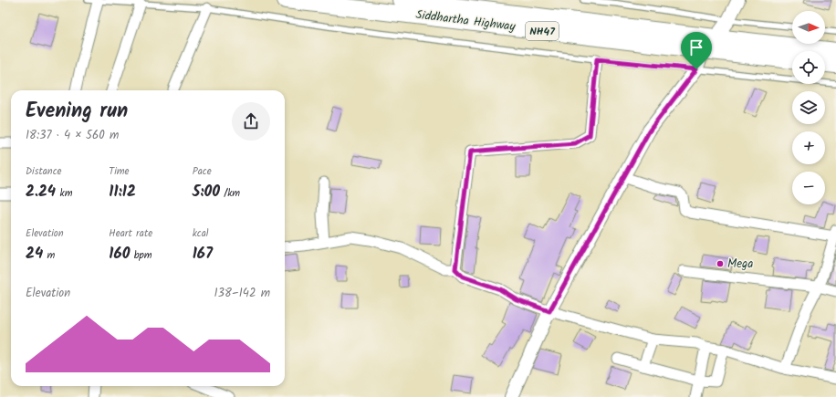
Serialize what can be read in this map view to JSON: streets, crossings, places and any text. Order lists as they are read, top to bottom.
{
  "streets": {
    "highway": ["Siddhartha Highway", "NH47"]
  },
  "places": ["Mega"],
  "north": "right",
  "page": {
    "map_buttons": ["+", "−"],
    "heading": ["Evening run", "18:37 · 4 × 560 m"],
    "stats": [
      ["Distance", "2.24 km"],
      ["Time", "11:12"],
      ["Pace", "5:00 /km"],
      ["Elevation", "24 m"],
      ["Heart rate", "160 bpm"],
      ["kcal", "167"]
    ],
    "chart": ["Elevation", "138–142 m"]
  }
}
